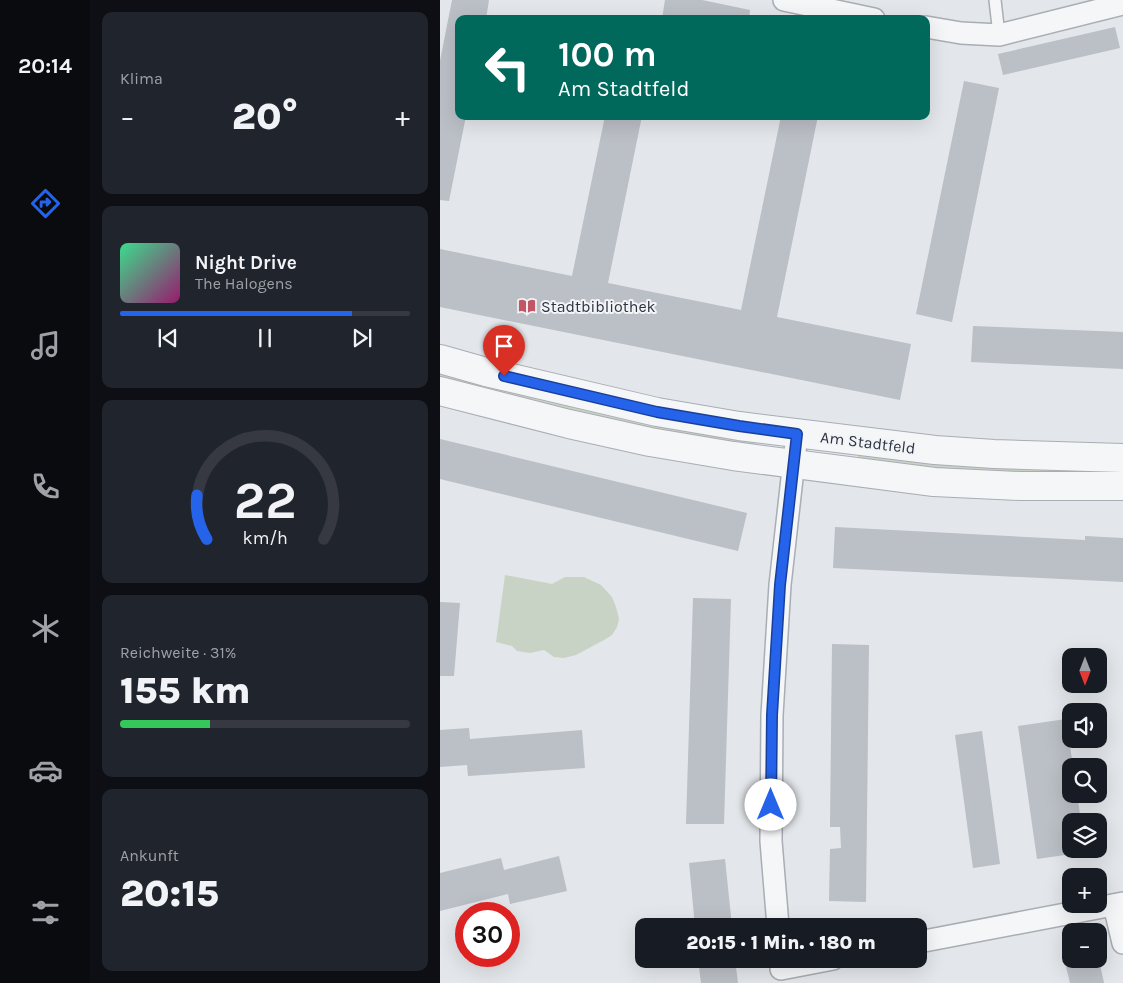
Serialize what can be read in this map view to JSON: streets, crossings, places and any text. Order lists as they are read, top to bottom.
{
  "streets": {
    "street": ["Am Stadtfeld"]
  },
  "places": {
    "library": ["Stadtbibliothek"]
  },
  "north": "bottom",
  "page": {
    "tabs": "20:14",
    "tile": [
      "Klima",
      ["Reichweite · 31%", "155 km"],
      ["Ankunft", "20:15"]
    ],
    "turn": ["100 m", "Am Stadtfeld"],
    "heat": ["−", "20°", "+"],
    "song": ["Night Drive", "The Halogens"],
    "map_buttons": ["+", "−"],
    "limit": "30",
    "trip": "20:15 · 1 Min. · 180 m",
    "gauge": ["22", "km/h"]
  }
}
